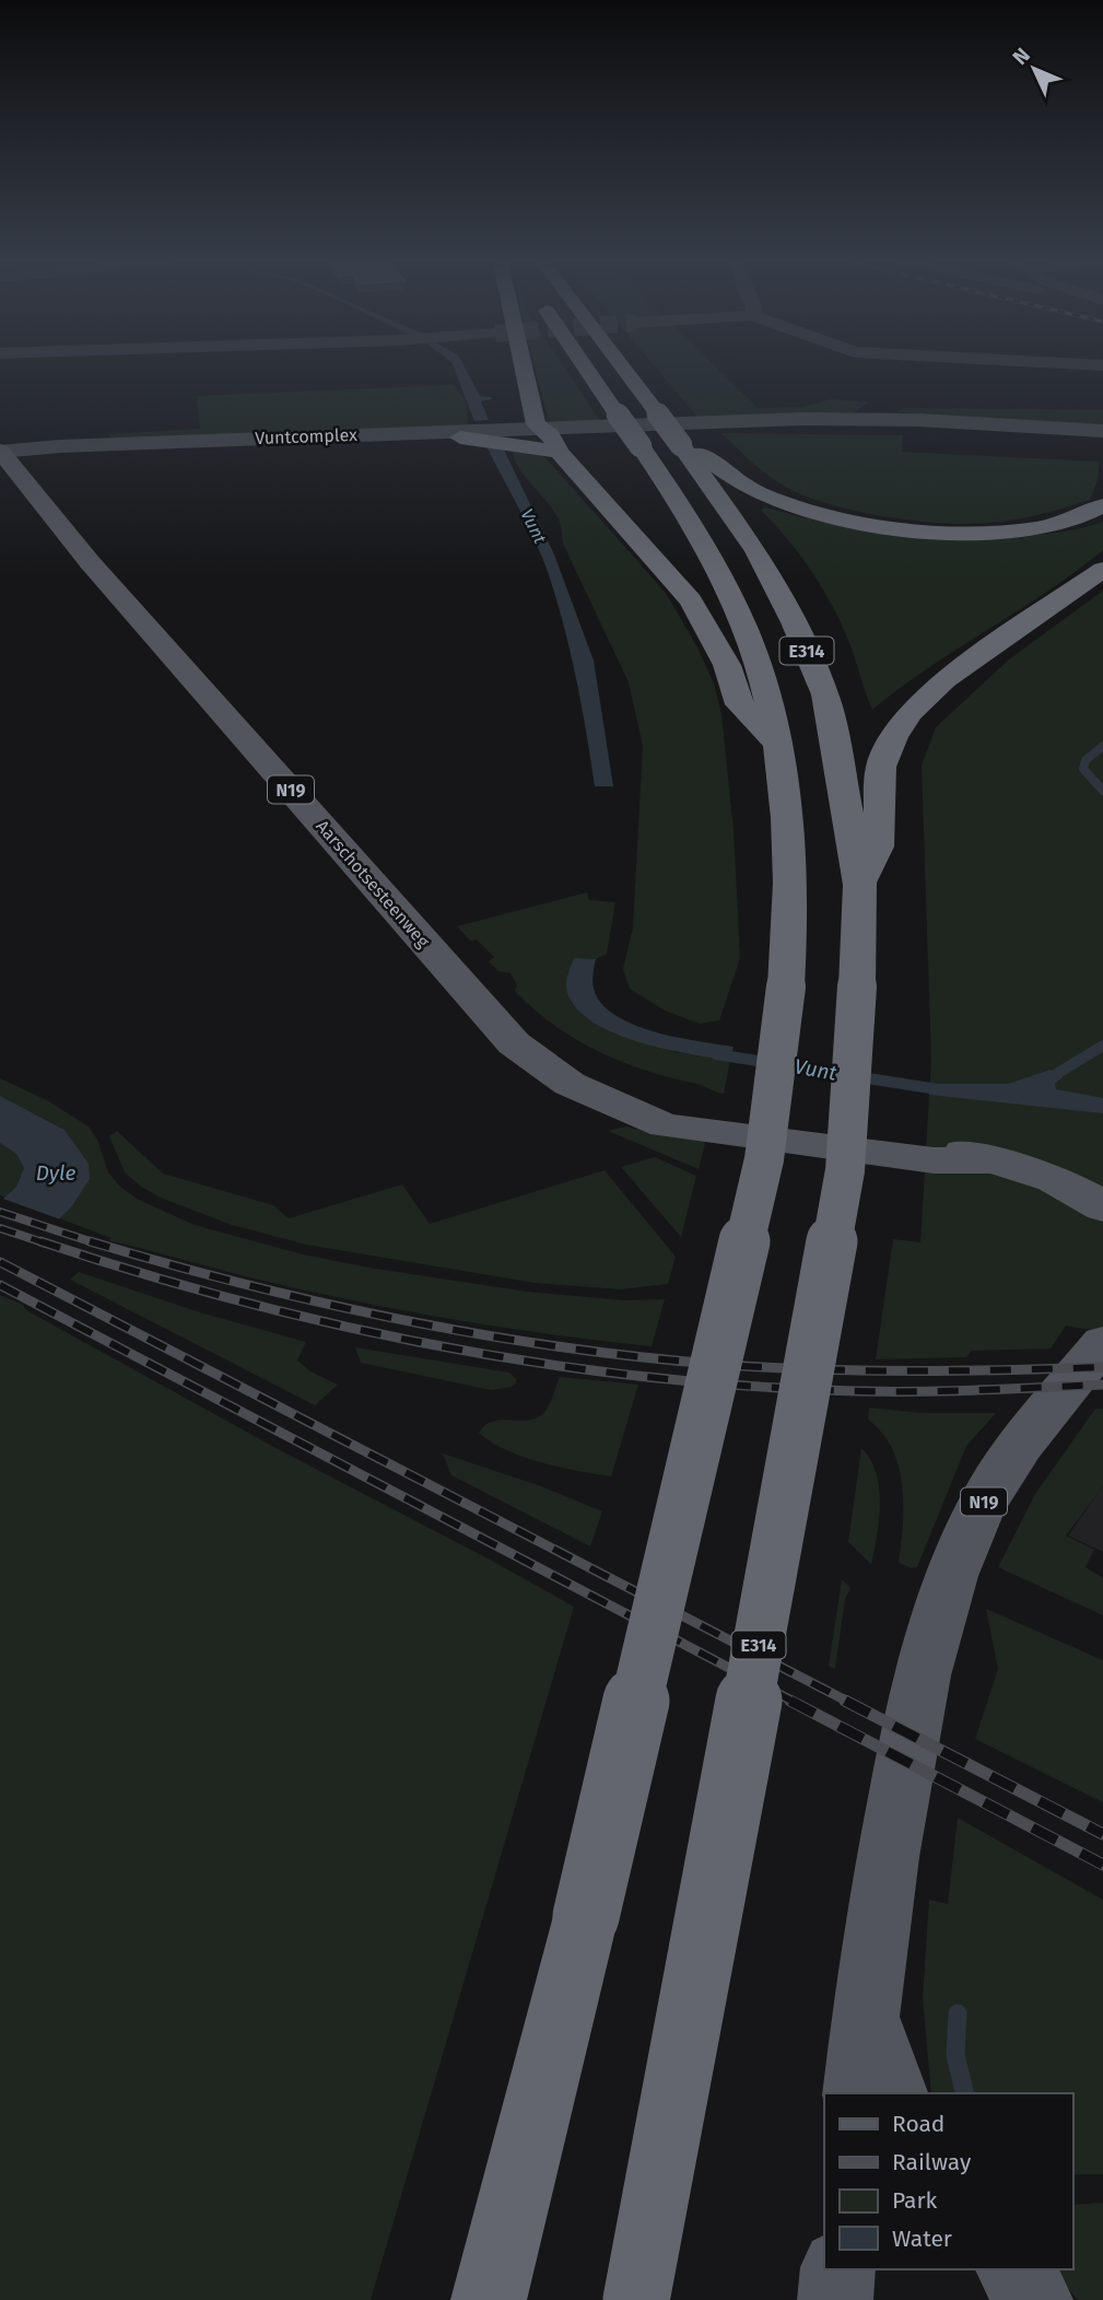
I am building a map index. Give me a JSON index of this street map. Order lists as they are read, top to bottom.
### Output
{
  "streets": {
    "highway": ["E314"],
    "main road": ["Vuntcomplex", "N19", "Aarschotsesteenweg"]
  },
  "crossings": [
    ["Vuntcomplex", "E314"],
    ["Vuntcomplex", "Aarschotsesteenweg"]
  ],
  "water": ["Vunt", "Dyle"],
  "legend": [
    "Road",
    "Railway",
    "Park",
    "Water"
  ],
  "north": "top left"
}
